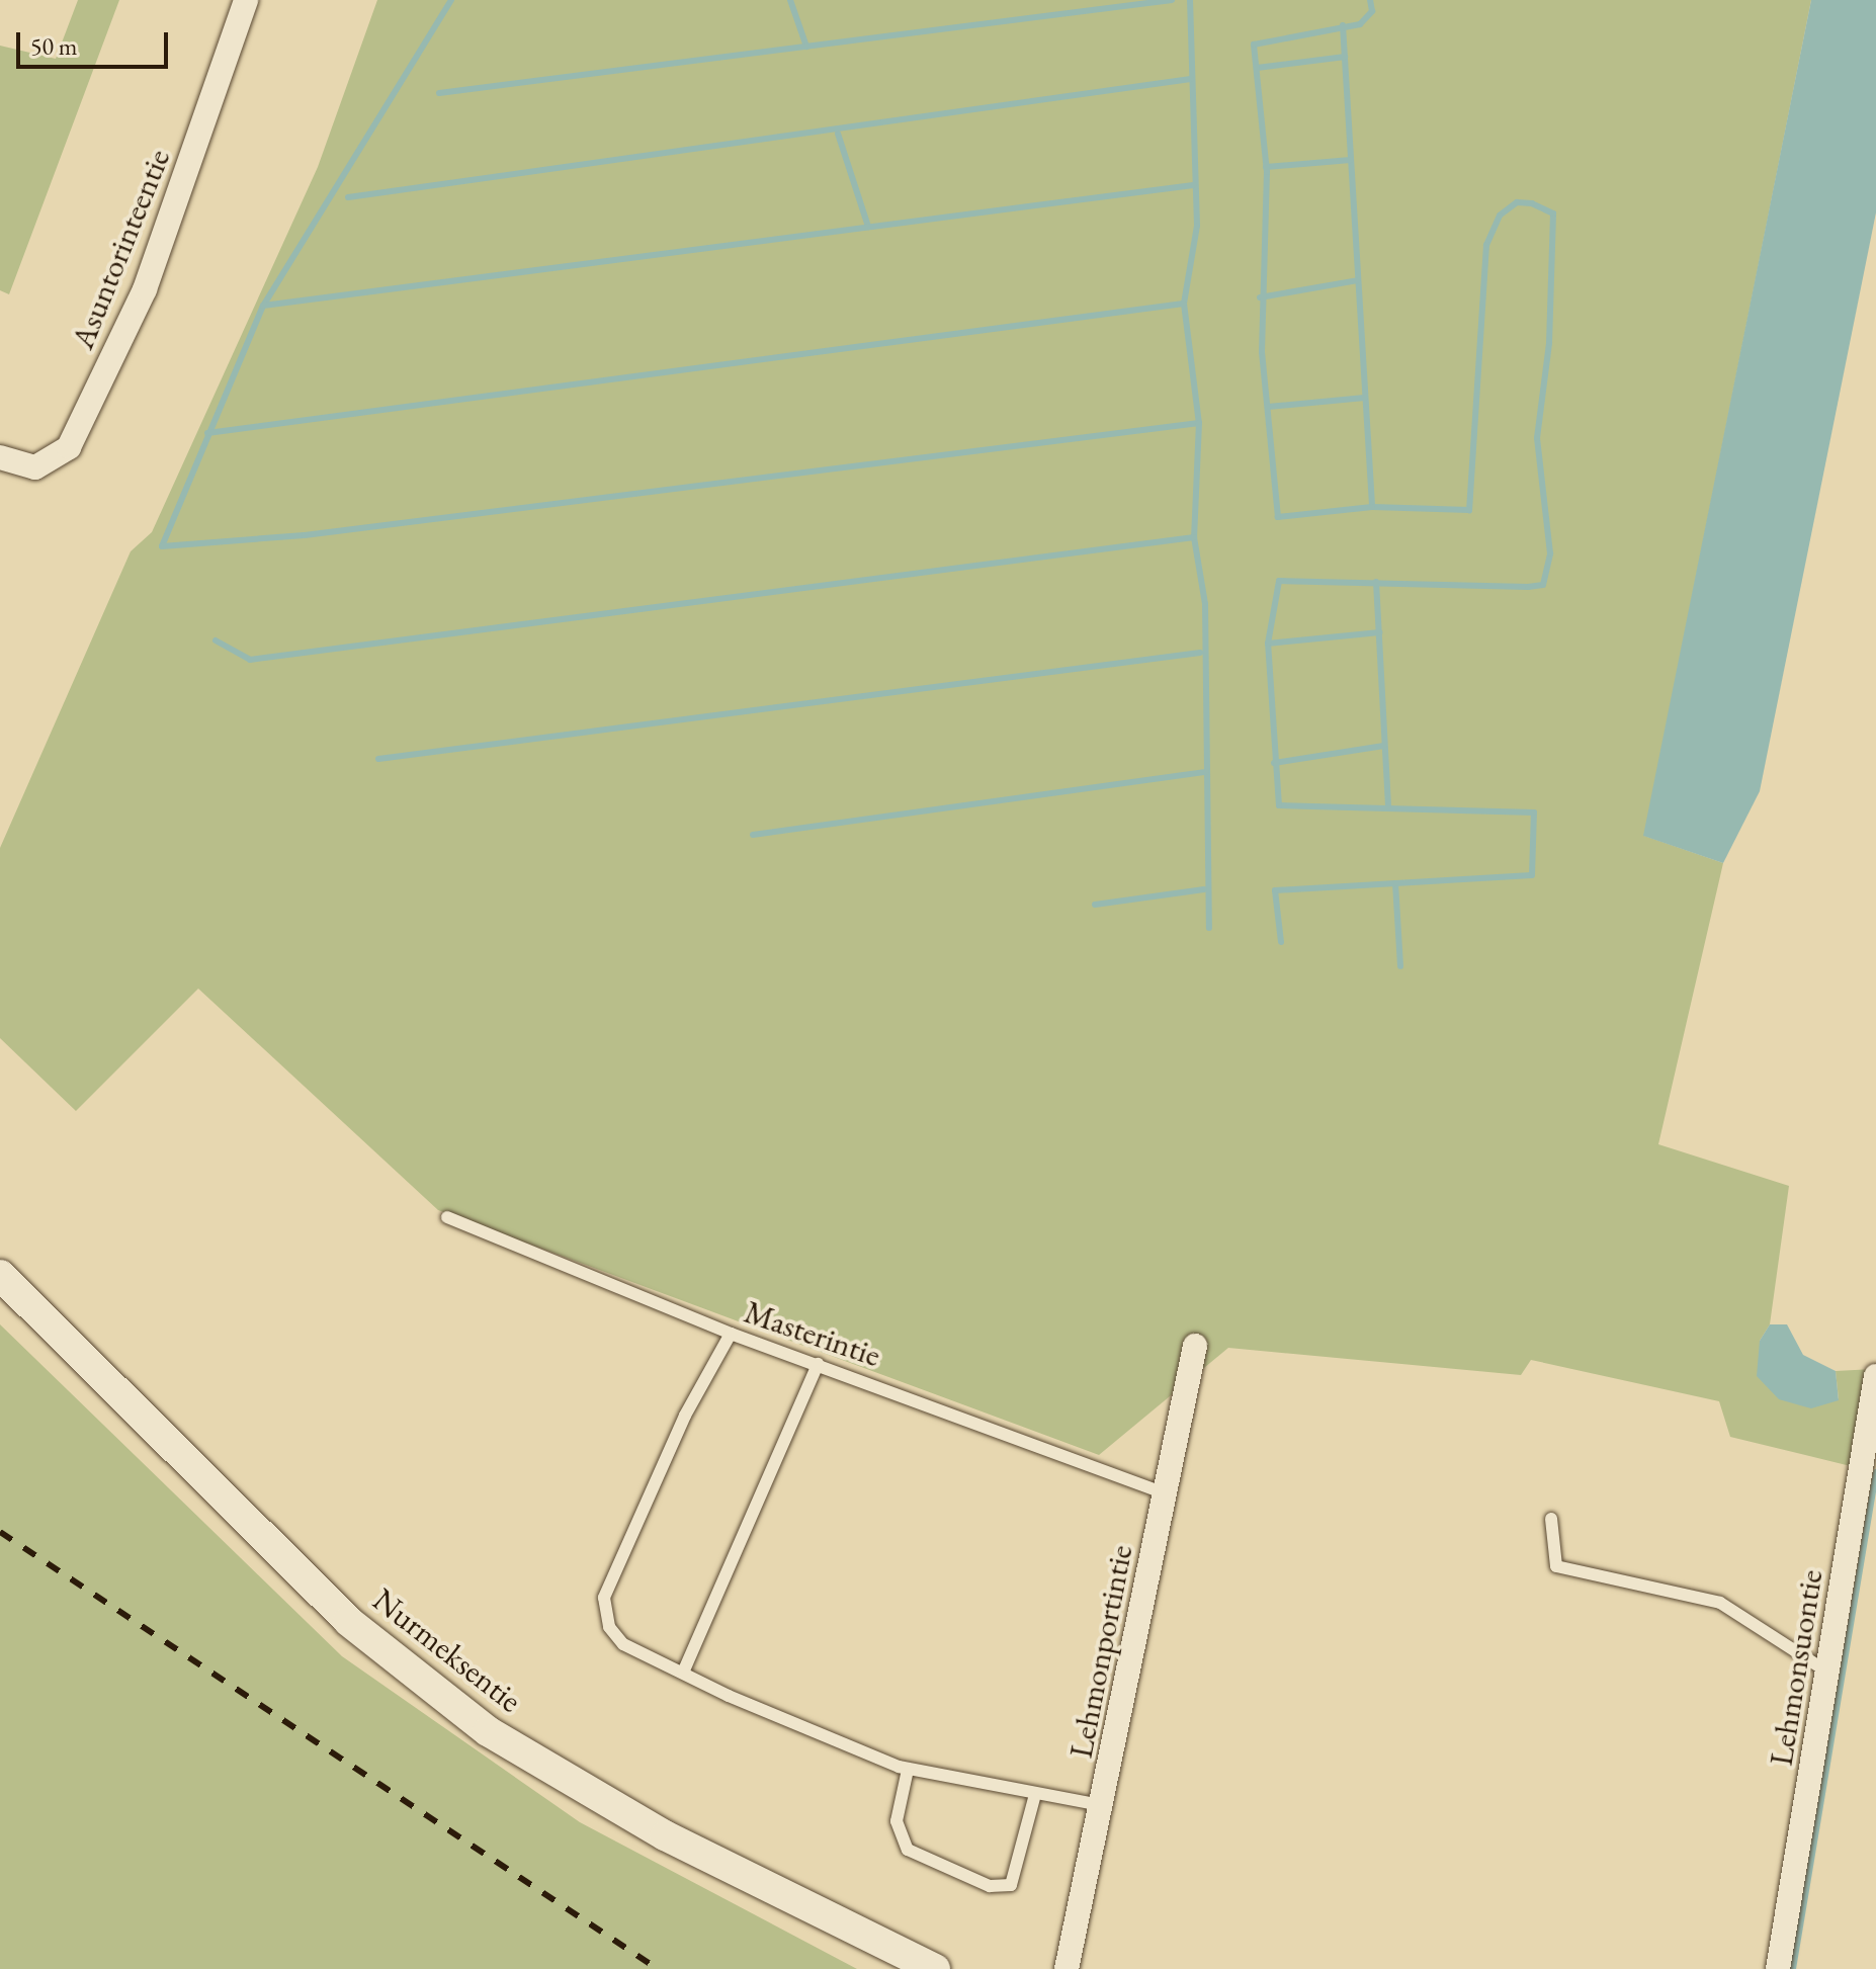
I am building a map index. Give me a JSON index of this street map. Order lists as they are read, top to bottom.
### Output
{
  "streets": {
    "street": [
      "Asuntorinteentie",
      "Nurmeksentie",
      "Lehmonportintie",
      "Lehmonsuontie"
    ],
    "lane": ["Masterintie"]
  },
  "crossings": [
    ["Masterintie", "Lehmonportintie"]
  ],
  "scale_bar": "50 m"
}
